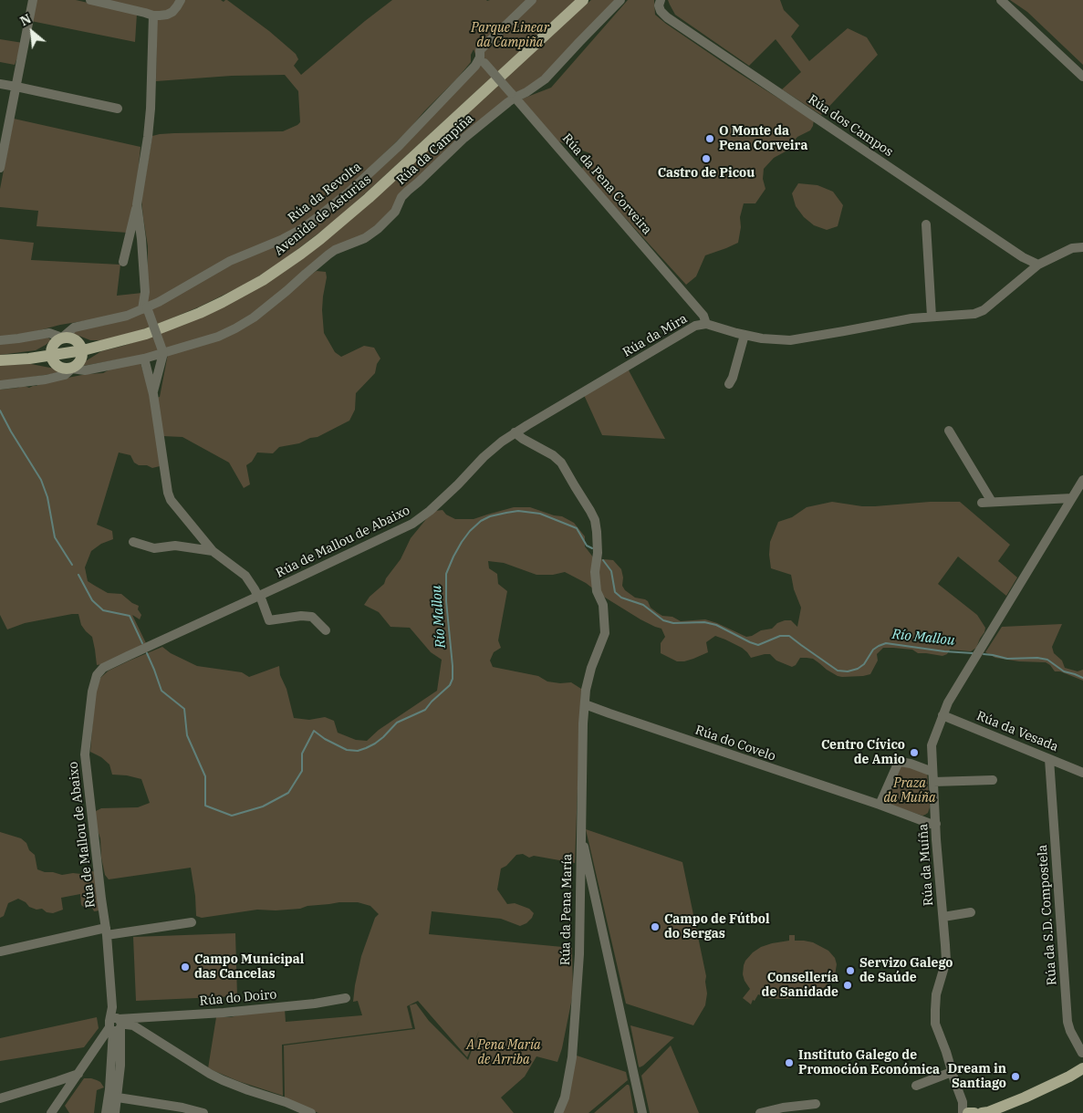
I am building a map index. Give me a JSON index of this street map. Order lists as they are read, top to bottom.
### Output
{
  "streets": {
    "main road": ["Avenida de Asturias"],
    "street": [
      "Rúa dos Campos",
      "Rúa da Campiña",
      "Rúa da Pena Corveira",
      "Rúa da Revolta",
      "Rúa da Mira",
      "Rúa de Mallou de Abaixo",
      "Rúa da Vesada",
      "Rúa do Covelo",
      "Rúa da Muíña",
      "Rúa da Pena María",
      "Rúa da S.D. Compostela",
      "Rúa do Doiro"
    ]
  },
  "crossings": [
    ["Rúa dos Campos", "Rúa da Mira"],
    ["Rúa da Campiña", "Rúa da Pena Corveira"],
    ["Rúa da Pena Corveira", "Rúa da Revolta"],
    ["Rúa da Pena Corveira", "Rúa da Mira"],
    ["Rúa da Mira", "Rúa de Mallou de Abaixo"],
    ["Rúa da Mira", "Rúa da Pena María"],
    ["Rúa de Mallou de Abaixo", "Rúa da Pena María"],
    ["Rúa de Mallou de Abaixo", "Rúa do Doiro"],
    ["Rúa da Vesada", "Rúa da Muíña"],
    ["Rúa da Vesada", "Rúa da S.D. Compostela"],
    ["Rúa do Covelo", "Rúa da Muíña"],
    ["Rúa do Covelo", "Rúa da Pena María"]
  ],
  "water": ["Río Mallou"],
  "parks": ["Parque Linear da Campiña", "Praza da Muíña", "A Pena María de Arriba"],
  "places": [
    "O Monte da Pena Corveira",
    "Castro de Picou",
    "Centro Cívico de Amio",
    "Campo de Fútbol do Sergas",
    "Campo Municipal das Cancelas",
    "Servizo Galego de Saúde",
    "Consellería de Sanidade",
    "Instituto Galego de Promoción Económica",
    "Dream in Santiago"
  ],
  "north": "top left"
}
